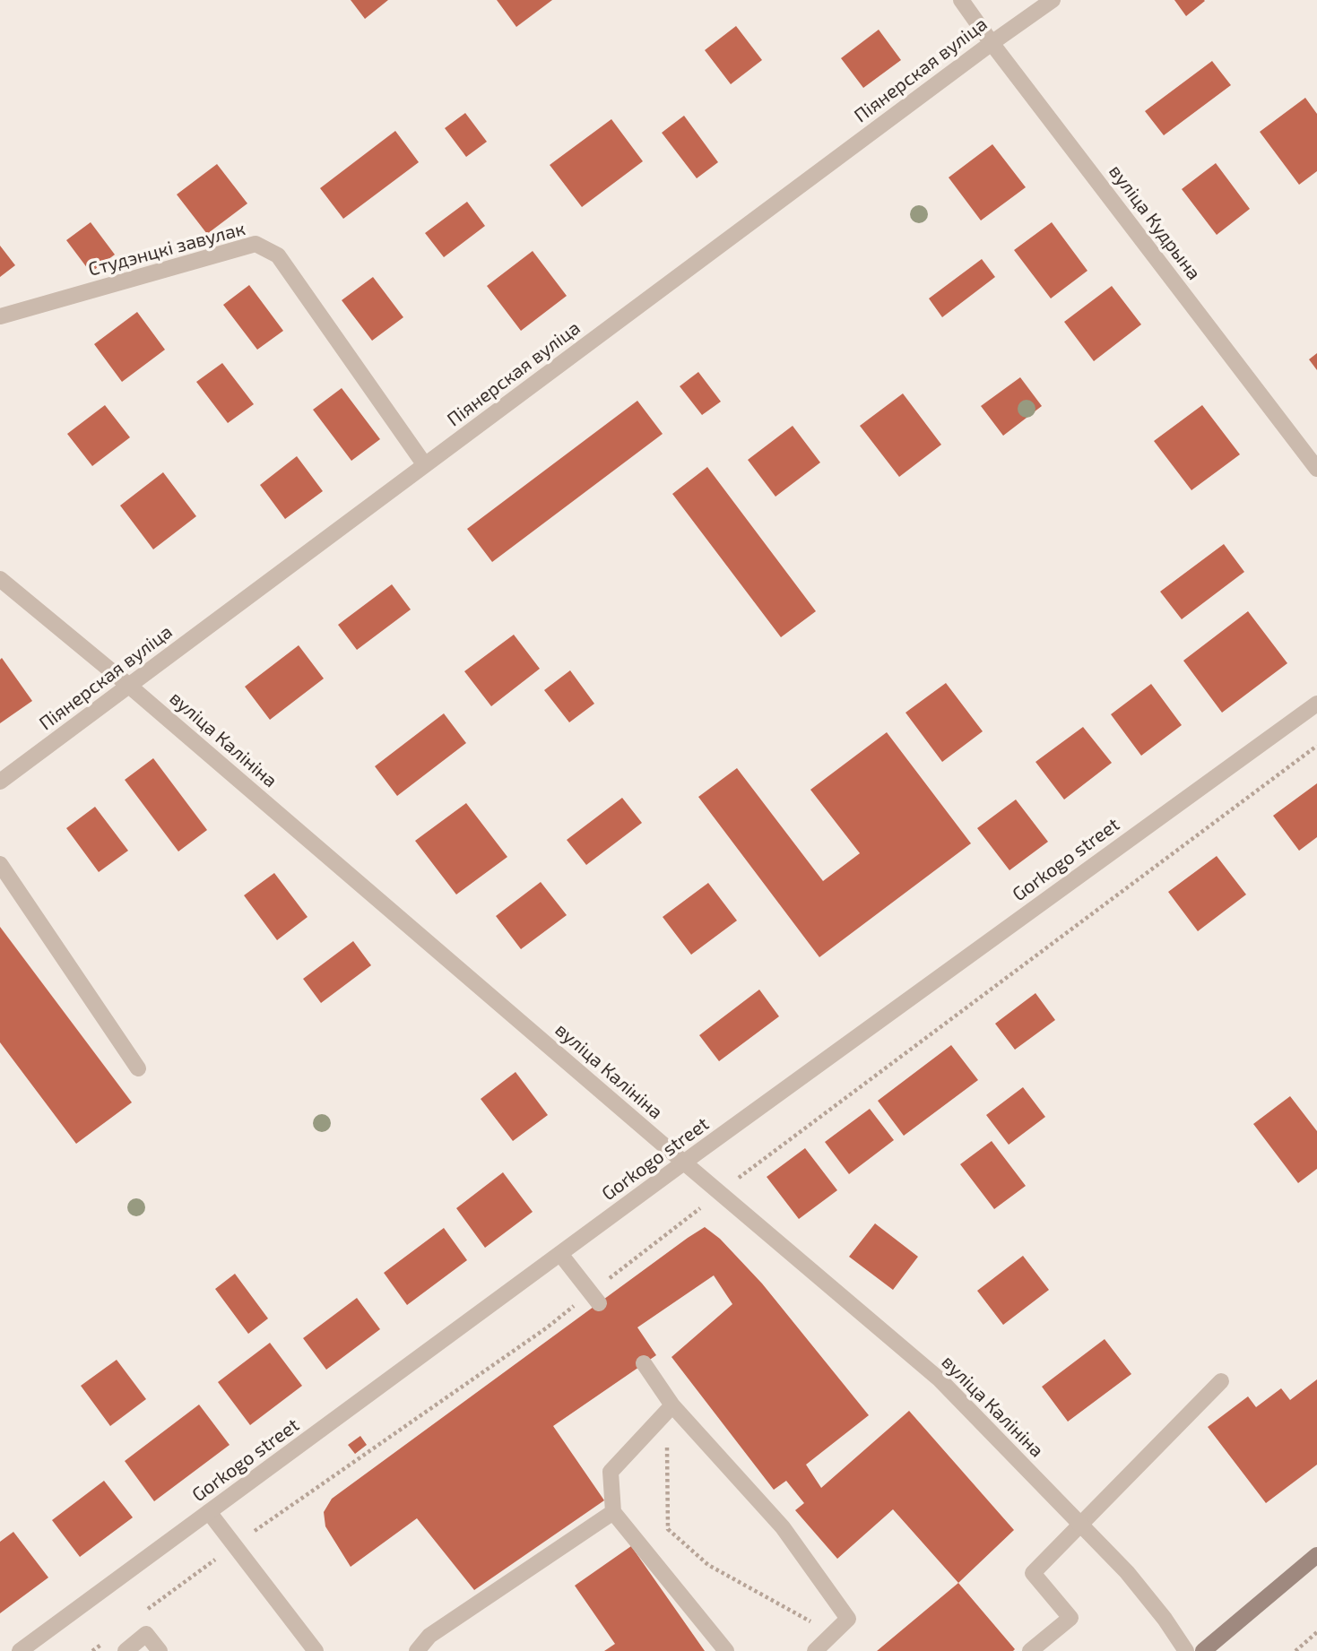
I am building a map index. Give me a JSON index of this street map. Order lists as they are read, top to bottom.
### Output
{
  "streets": {
    "street": [
      "Піянерская вуліца",
      "вуліца Кудрына",
      "Студэнцкі завулак",
      "вуліца Калініна",
      "Gorkogo street"
    ]
  },
  "crossings": [
    ["Піянерская вуліца", "вуліца Кудрына"],
    ["Піянерская вуліца", "Студэнцкі завулак"],
    ["Піянерская вуліца", "вуліца Калініна"],
    ["вуліца Калініна", "Gorkogo street"]
  ]
}
